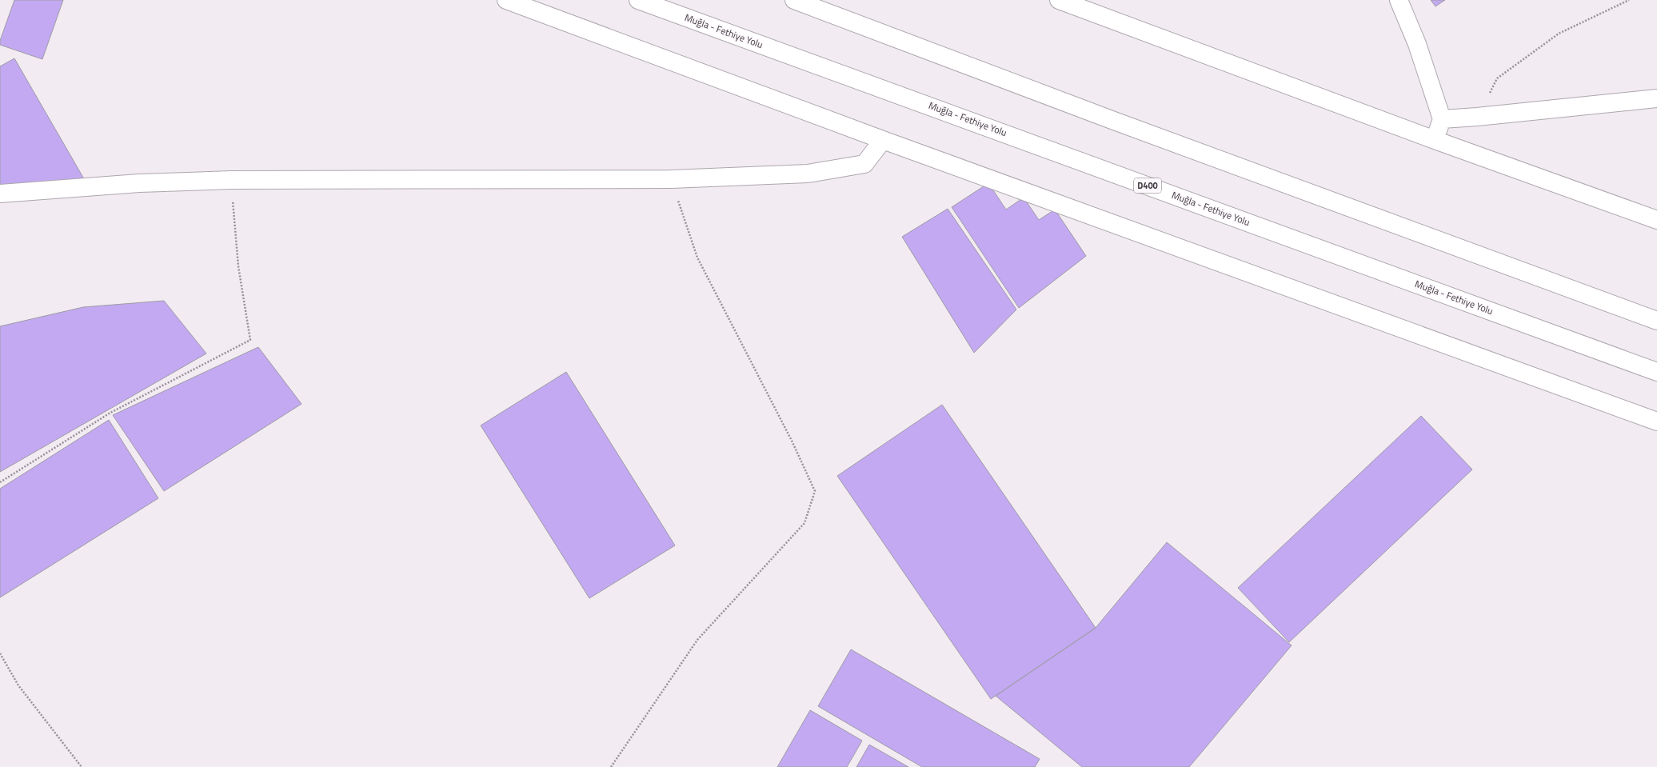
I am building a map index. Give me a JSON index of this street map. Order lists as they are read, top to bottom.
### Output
{
  "streets": {
    "main road": ["Muğla - Fethiye Yolu", "D400"]
  }
}
